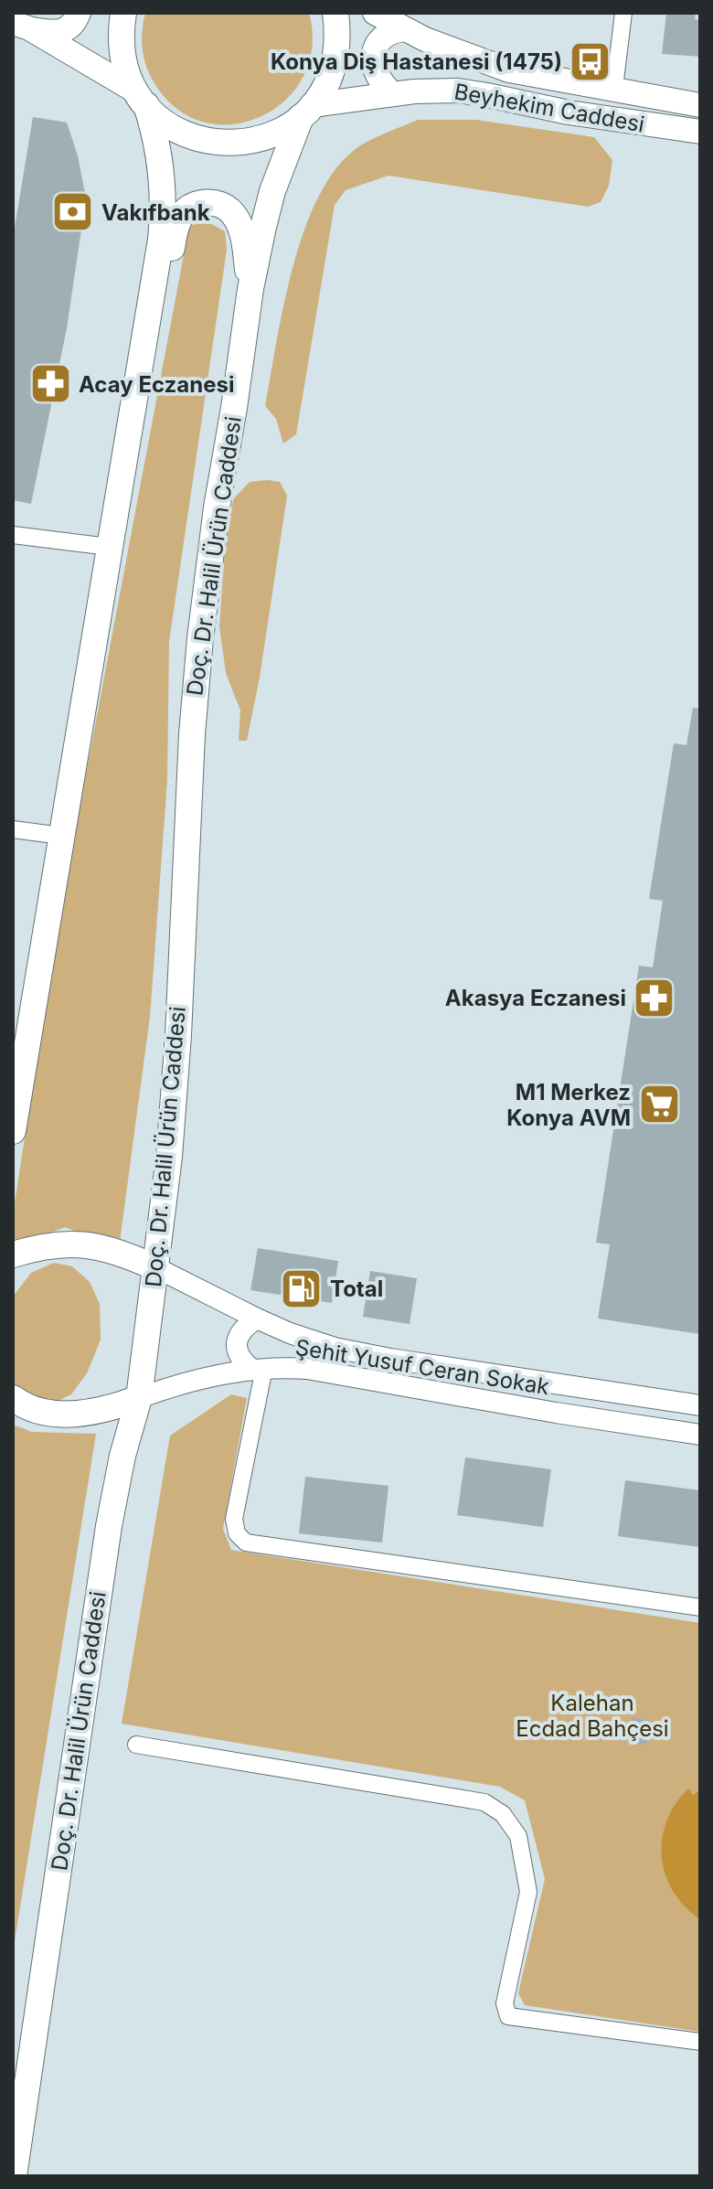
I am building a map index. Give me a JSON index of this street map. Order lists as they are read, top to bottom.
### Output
{
  "streets": {
    "main road": ["Beyhekim Caddesi", "Doç. Dr. Halil Ürün Caddesi"],
    "street": ["Şehit Yusuf Ceran Sokak"]
  },
  "crossings": [
    ["Beyhekim Caddesi", "Doç. Dr. Halil Ürün Caddesi"],
    ["Doç. Dr. Halil Ürün Caddesi", "Şehit Yusuf Ceran Sokak"]
  ],
  "parks": ["Kalehan Ecdad Bahçesi"],
  "places": {
    "bus stop": ["Konya Diş Hastanesi (1475)"],
    "bank": ["Vakıfbank"],
    "pharmacy": ["Acay Eczanesi", "Akasya Eczanesi"],
    "supermarket": ["M1 Merkez Konya AVM"],
    "fuel station": ["Total"]
  }
}
